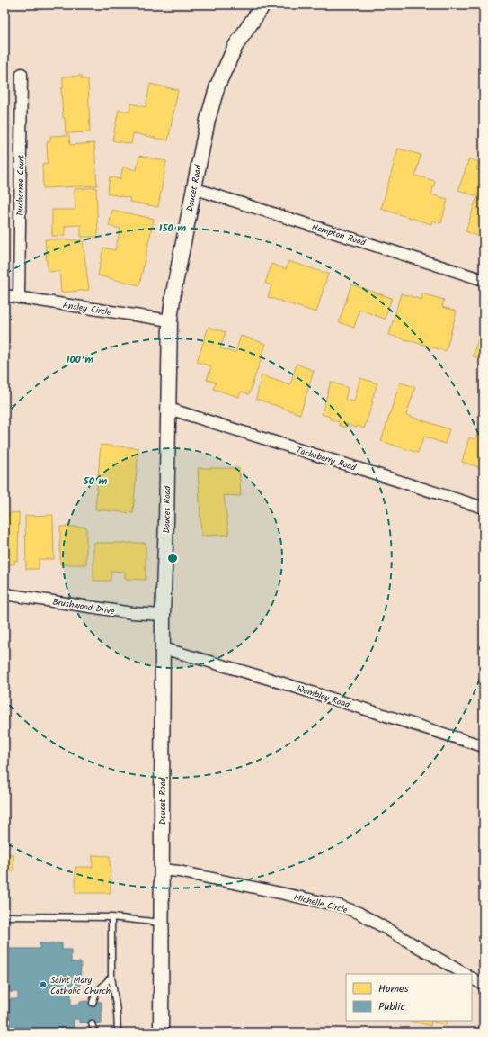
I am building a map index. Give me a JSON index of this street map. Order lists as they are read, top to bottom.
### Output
{
  "streets": {
    "street": [
      "Ducharme Court",
      "Doucet Road",
      "Hampton Road",
      "Ansley Circle",
      "Tackaberry Road",
      "Brushwood Drive",
      "Wembley Road",
      "Michelle Circle"
    ]
  },
  "crossings": [
    ["Ducharme Court", "Ansley Circle"],
    ["Doucet Road", "Hampton Road"],
    ["Doucet Road", "Ansley Circle"],
    ["Doucet Road", "Tackaberry Road"],
    ["Doucet Road", "Brushwood Drive"],
    ["Doucet Road", "Wembley Road"],
    ["Doucet Road", "Michelle Circle"]
  ],
  "places": ["Saint Mary Catholic Church"],
  "legend": ["Homes", "Public"],
  "rings": ["150 m", "100 m", "50 m"]
}
